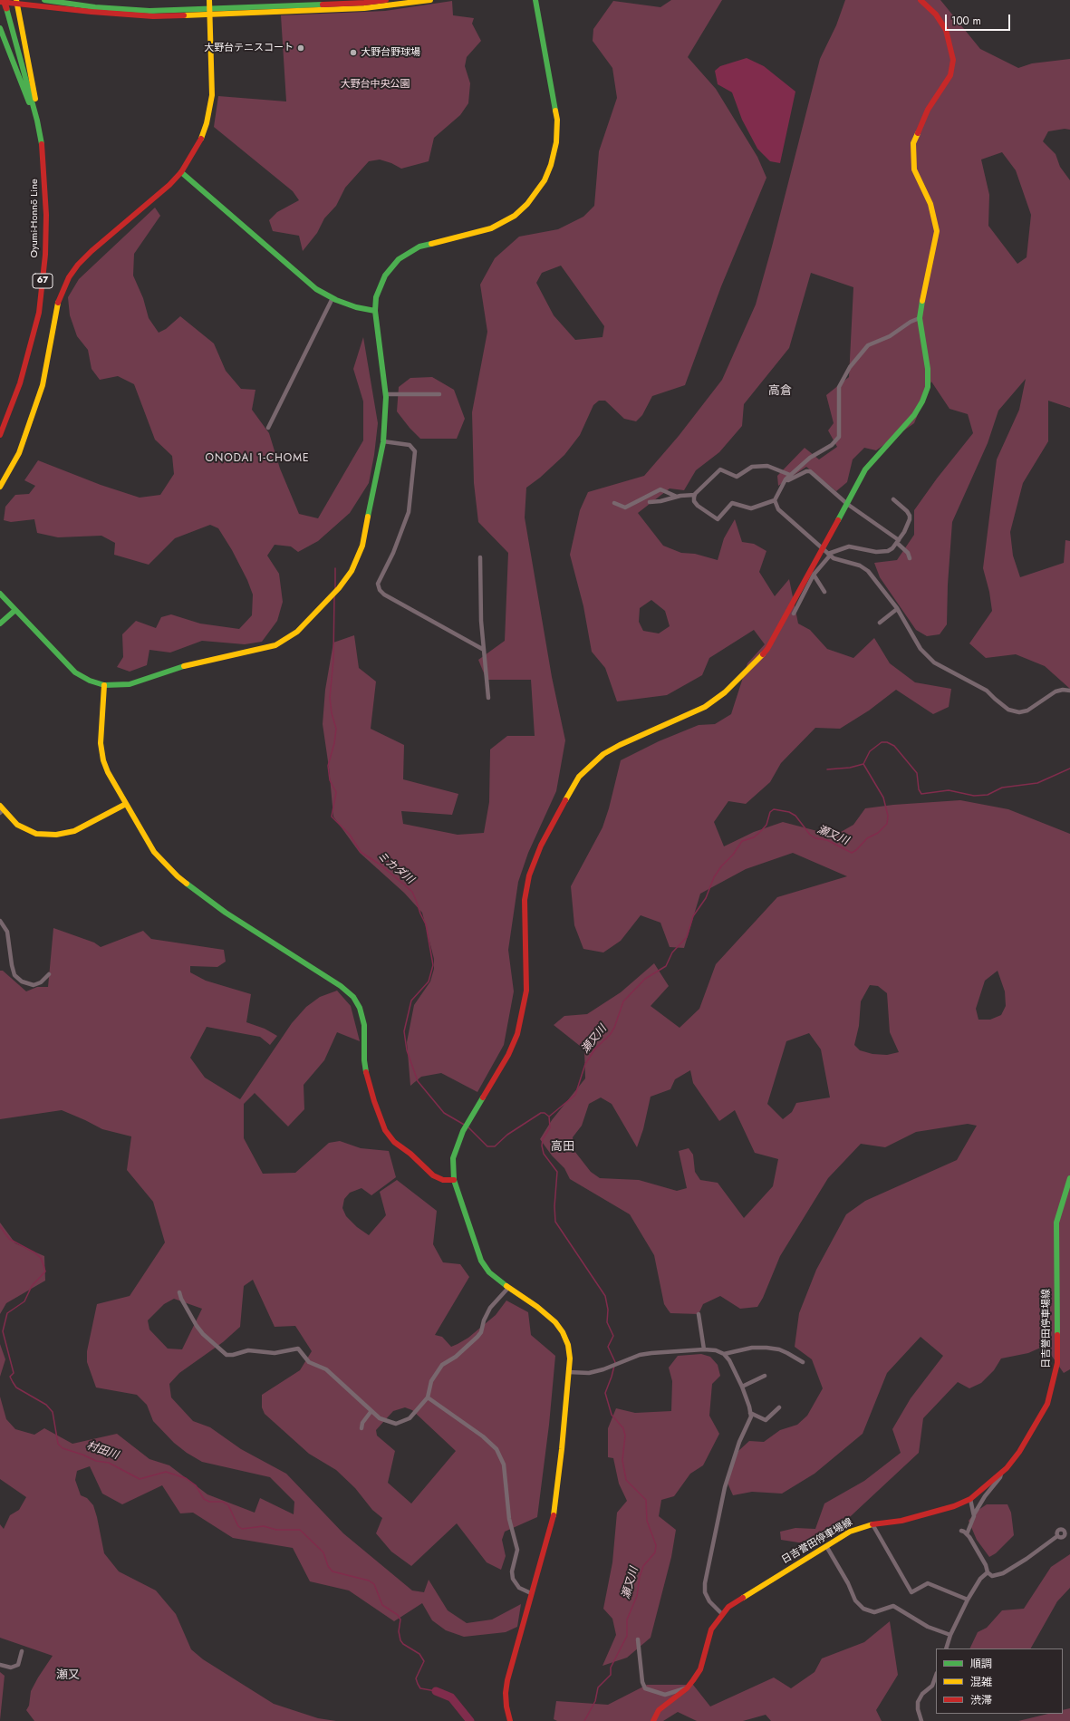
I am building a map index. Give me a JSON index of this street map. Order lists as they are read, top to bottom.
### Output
{
  "streets": {
    "street": ["Oyumi-Honnō Line", "67", "日吉誉田停車場線"]
  },
  "districts": [
    "高倉",
    "ONODAI 1-CHOME",
    "高田",
    "瀬又"
  ],
  "water": ["瀬又川", "ミカダ川", "村田川"],
  "parks": ["大野台中央公園"],
  "places": ["大野台テニスコート", "大野台野球場"],
  "legend": ["順調", "混雑", "渋滞"],
  "scale_bar": "100 m"
}
